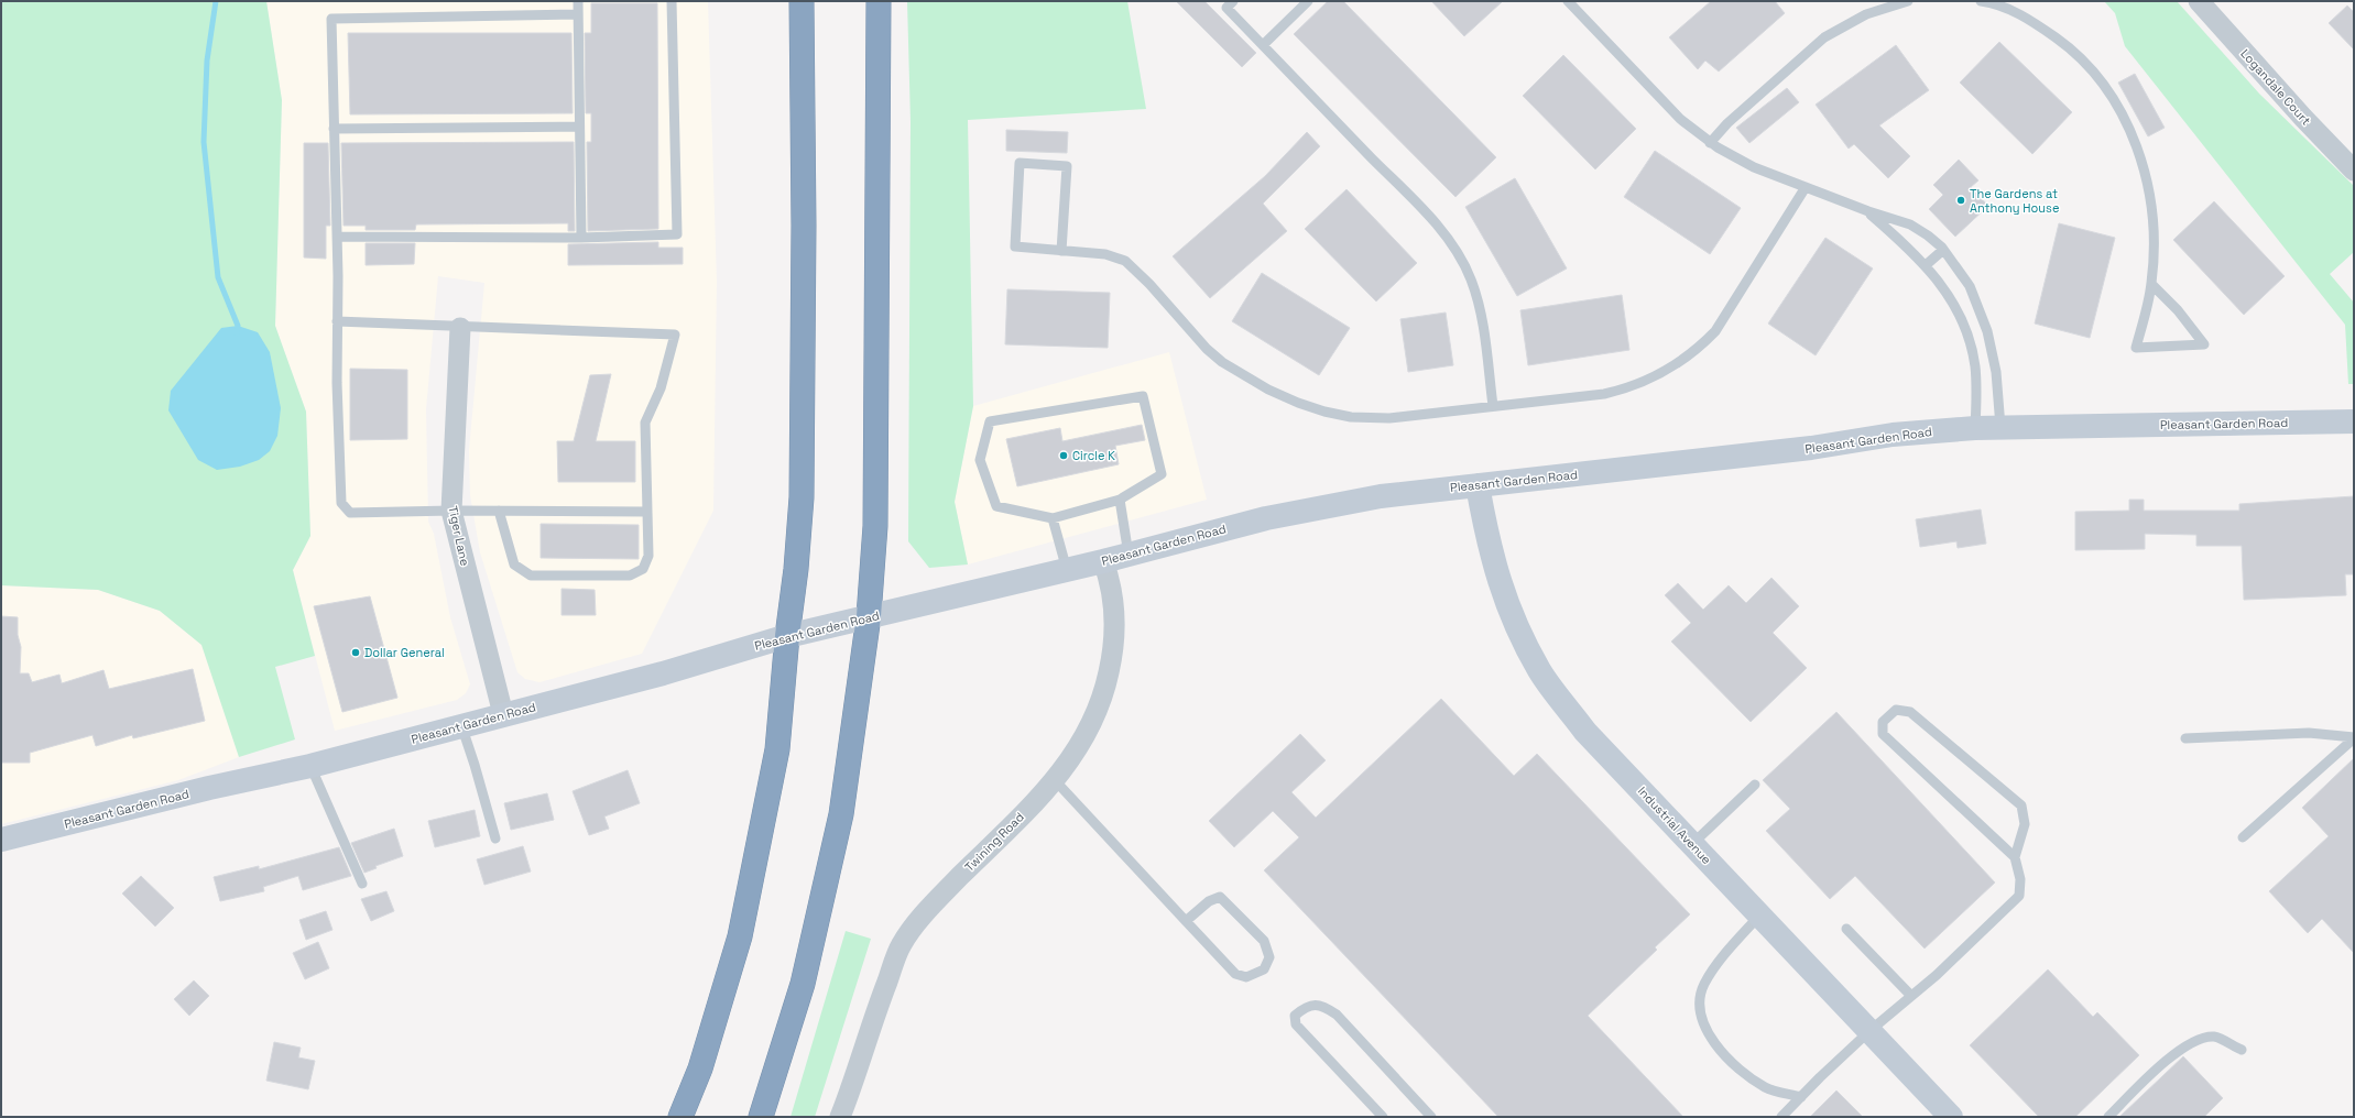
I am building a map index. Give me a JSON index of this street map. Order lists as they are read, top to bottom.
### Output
{
  "streets": {
    "main road": ["Pleasant Garden Road", "Industrial Avenue"],
    "street": ["Logandale Court", "Tiger Lane", "Twining Road"]
  },
  "crossings": [
    ["Pleasant Garden Road", "Tiger Lane"],
    ["Pleasant Garden Road", "Industrial Avenue"],
    ["Pleasant Garden Road", "Twining Road"]
  ],
  "places": ["The Gardens at Anthony House", "Circle K", "Dollar General"]
}
